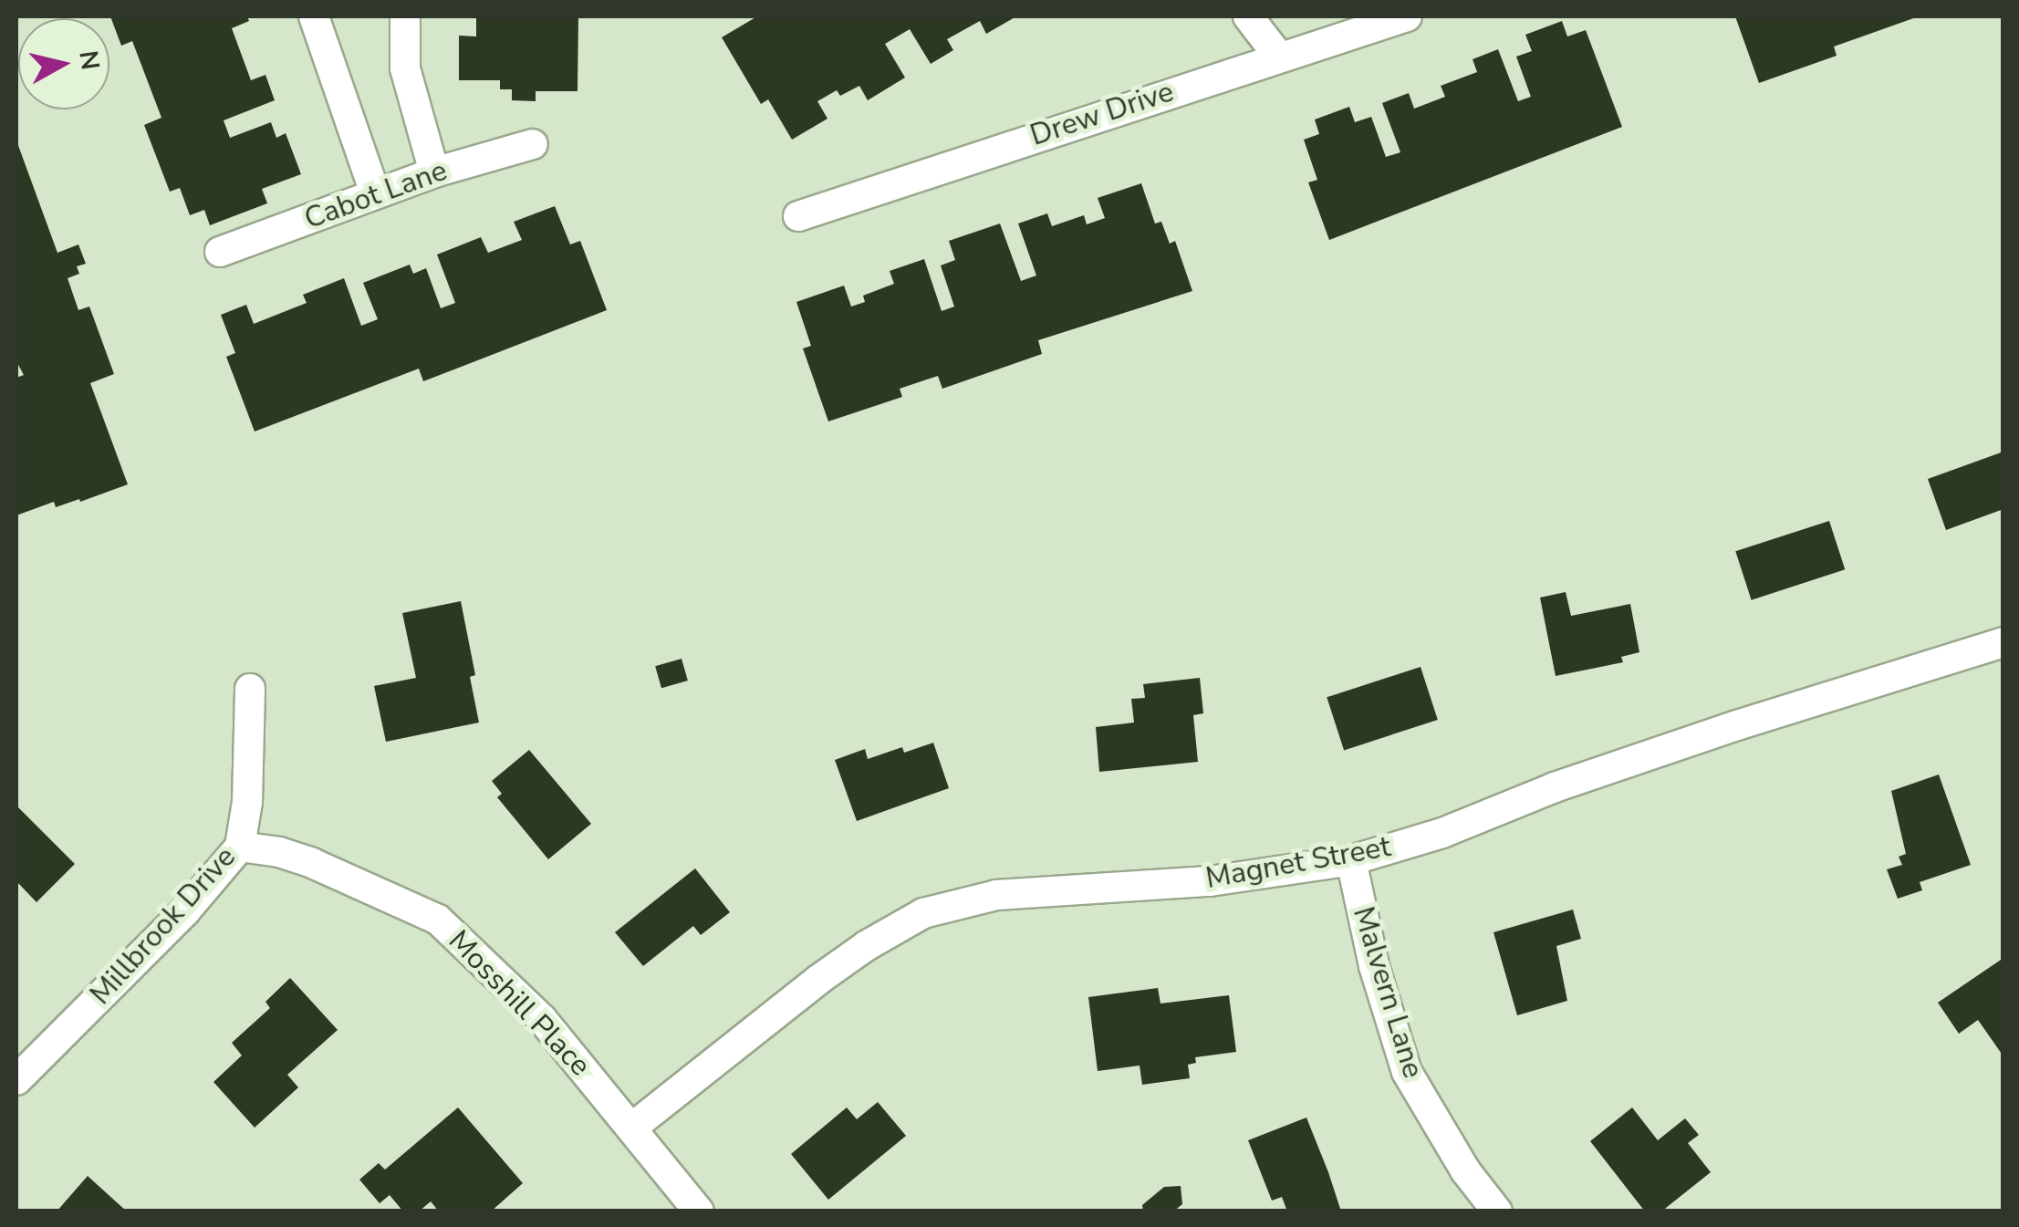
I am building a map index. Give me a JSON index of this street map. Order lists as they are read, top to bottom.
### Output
{
  "streets": {
    "street": [
      "Drew Drive",
      "Cabot Lane",
      "Magnet Street",
      "Millbrook Drive",
      "Malvern Lane",
      "Mosshill Place"
    ]
  },
  "crossings": [
    ["Magnet Street", "Malvern Lane"],
    ["Magnet Street", "Mosshill Place"],
    ["Millbrook Drive", "Mosshill Place"]
  ],
  "north": "right"
}
